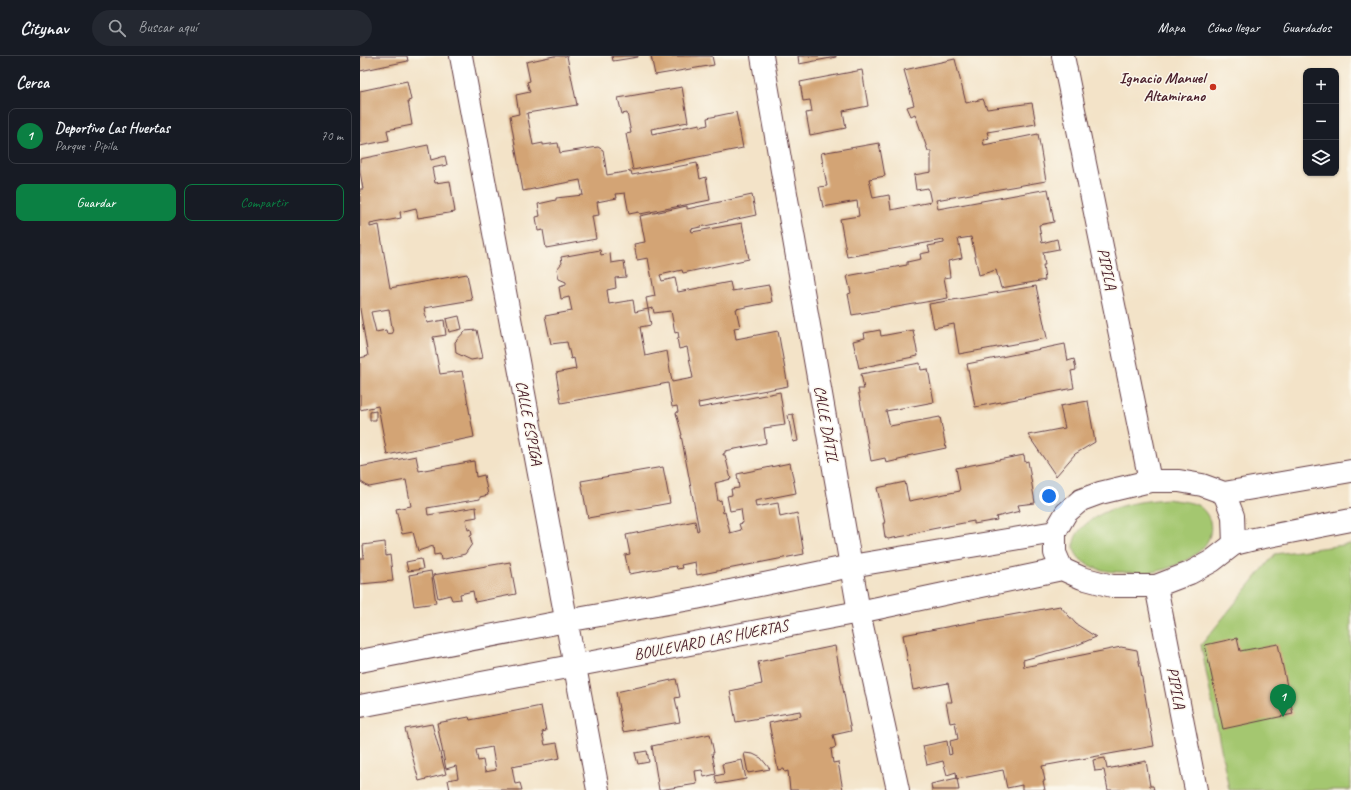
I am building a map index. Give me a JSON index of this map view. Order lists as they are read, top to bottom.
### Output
{
  "streets": {
    "main road": [
      "PIPILA",
      "CALLE ESPIGA",
      "CALLE DÁTIL",
      "BOULEVARD LAS HUERTAS"
    ]
  },
  "crossings": [
    ["CALLE ESPIGA", "BOULEVARD LAS HUERTAS"],
    ["CALLE DÁTIL", "BOULEVARD LAS HUERTAS"]
  ],
  "places": ["Ignacio Manuel Altamirano"],
  "page": {
    "header": "Citynav",
    "search": "Buscar aquí",
    "nav": ["Mapa", "Cómo llegar", "Guardados"],
    "heading": "Cerca",
    "map_buttons": ["+", "−"],
    "list": [
      {
        "mark": "1",
        "name": "Deportivo Las Huertas",
        "note": "Parque · Pipila",
        "value": "70 m"
      }
    ],
    "buttons": ["Guardar", "Compartir"],
    "pins": "1"
  }
}
